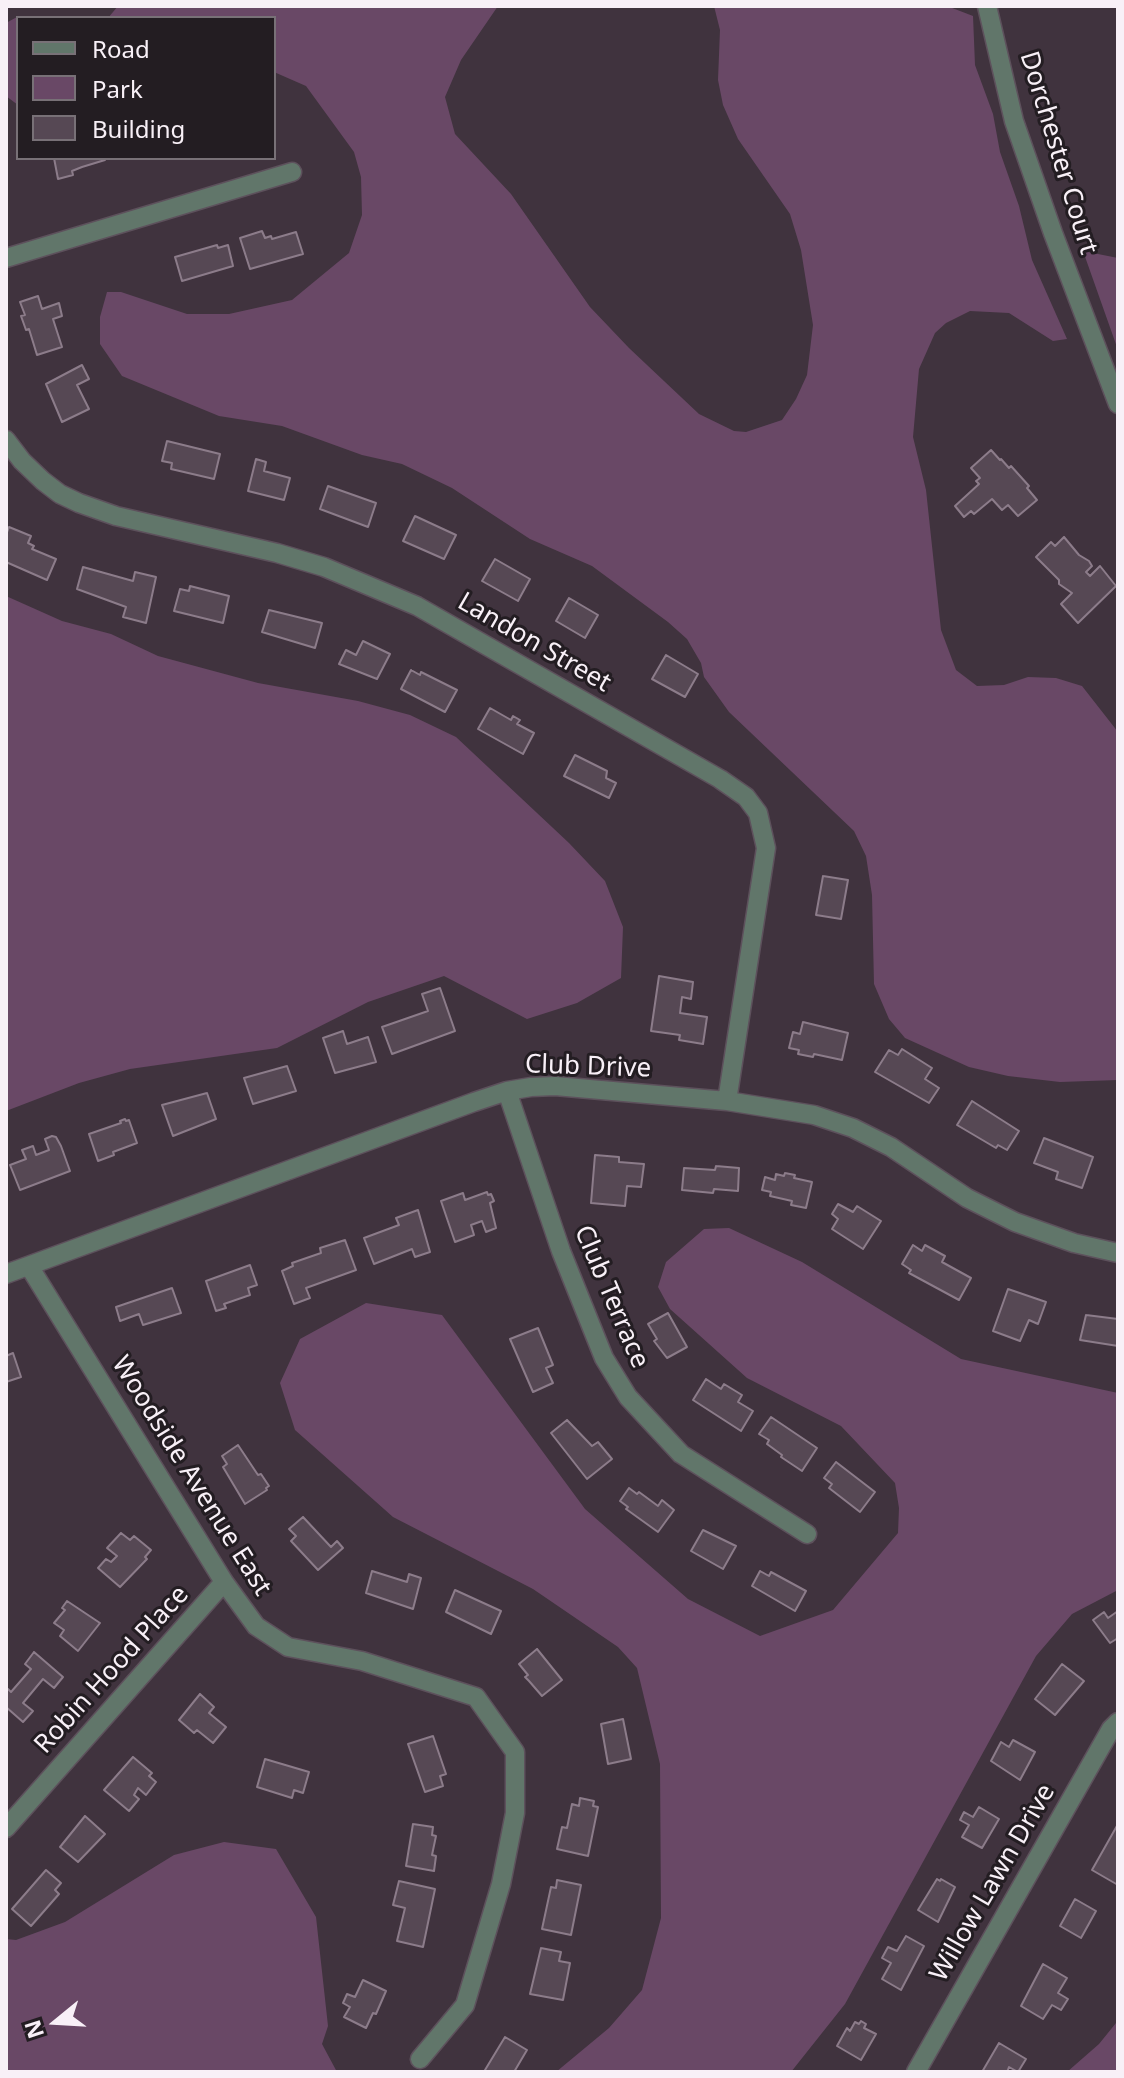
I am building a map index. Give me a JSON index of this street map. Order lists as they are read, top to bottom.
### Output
{
  "streets": {
    "street": [
      "Dorchester Court",
      "Landon Street",
      "Club Drive",
      "Club Terrace",
      "Woodside Avenue East",
      "Robin Hood Place",
      "Willow Lawn Drive"
    ]
  },
  "crossings": [
    ["Landon Street", "Club Drive"],
    ["Club Drive", "Club Terrace"],
    ["Club Drive", "Woodside Avenue East"],
    ["Woodside Avenue East", "Robin Hood Place"]
  ],
  "legend": ["Road", "Park", "Building"],
  "north": "left"
}
